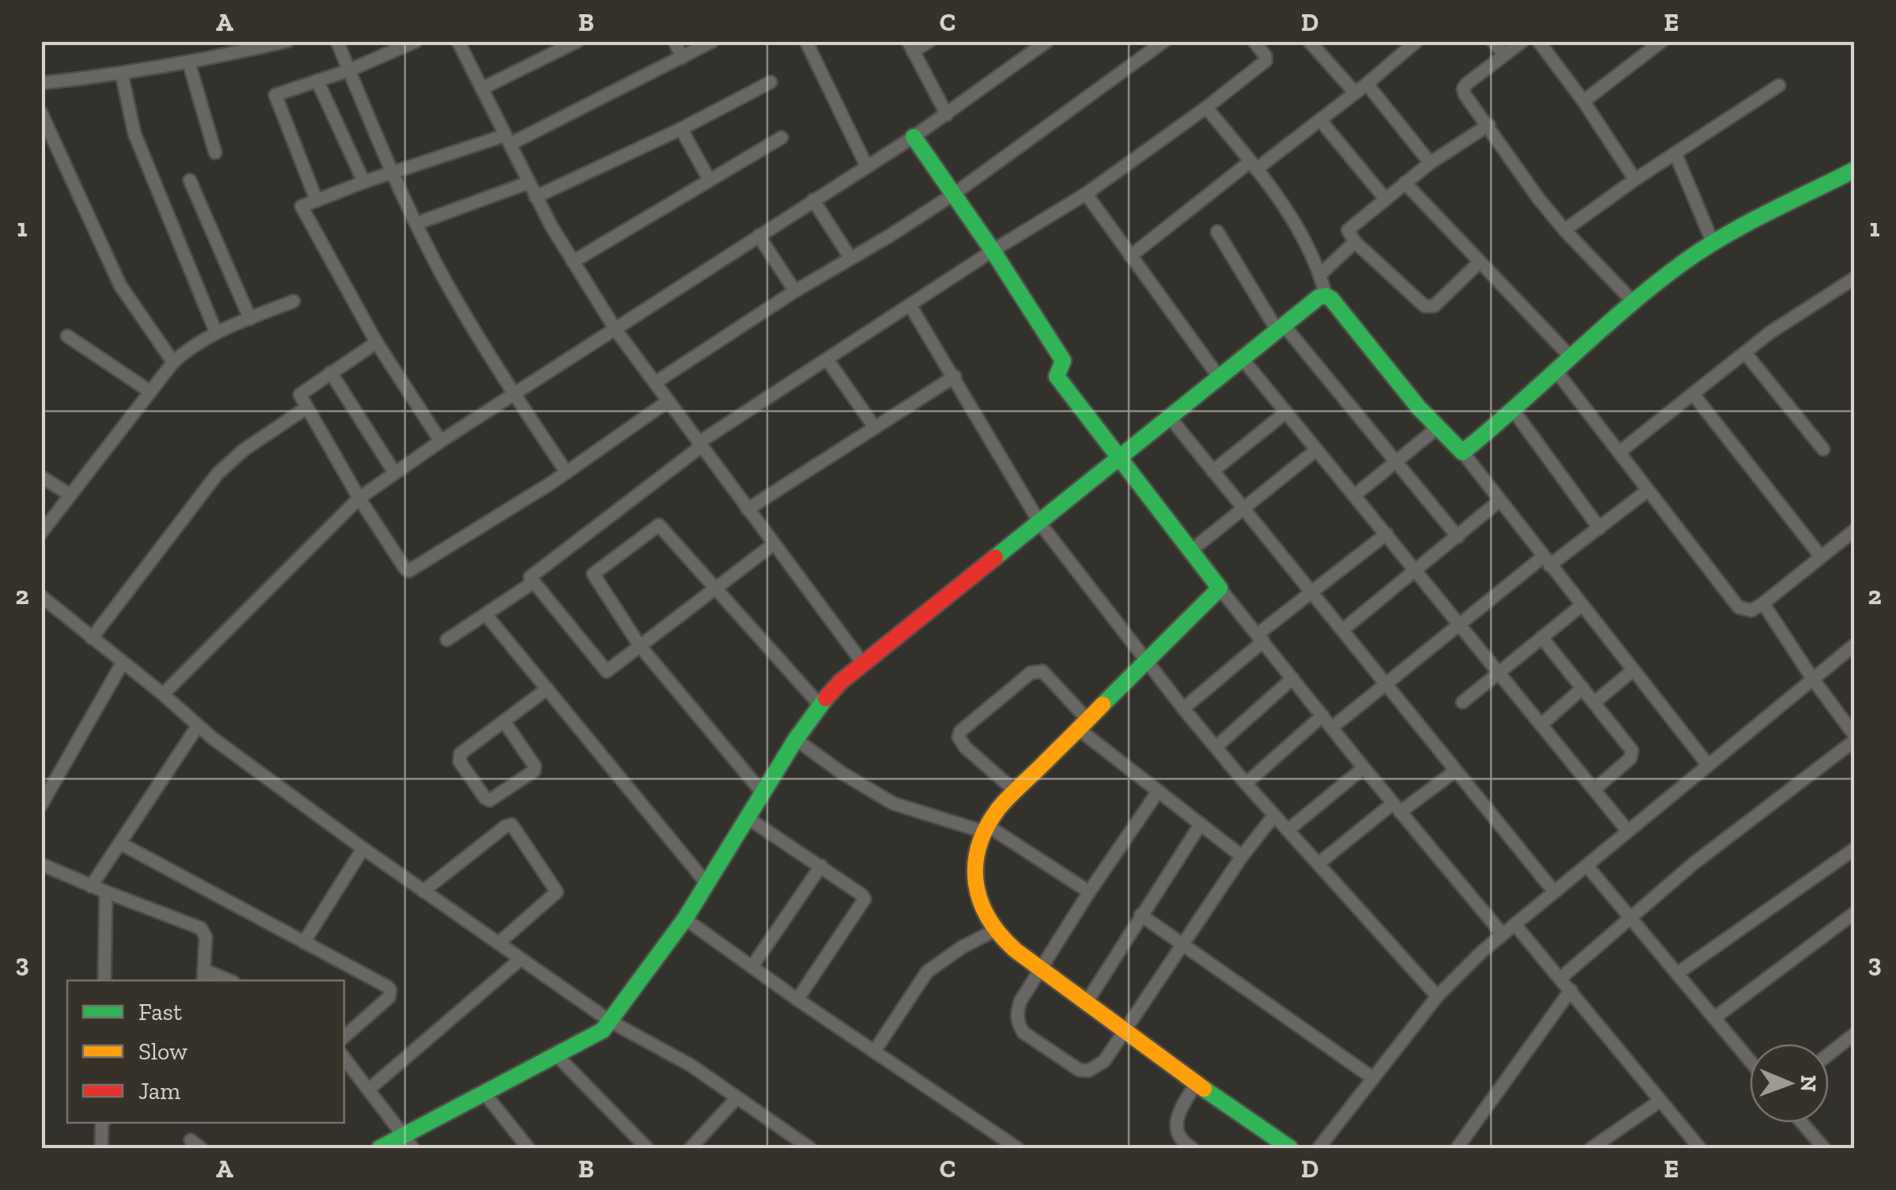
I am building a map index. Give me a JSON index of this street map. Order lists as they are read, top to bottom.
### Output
{
  "legend": ["Fast", "Slow", "Jam"],
  "north": "right",
  "grid": {
    "columns": [
      "A",
      "B",
      "C",
      "D",
      "E"
    ],
    "rows": ["1", "2", "3"]
  }
}
